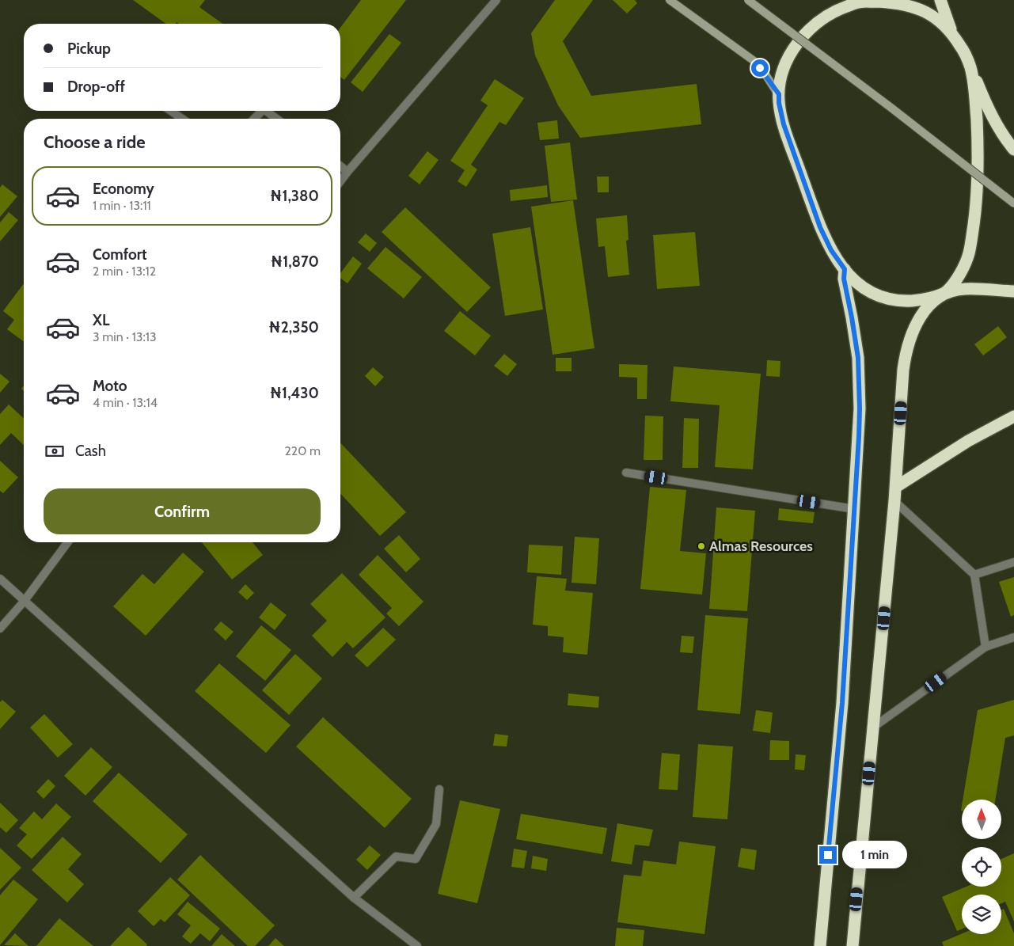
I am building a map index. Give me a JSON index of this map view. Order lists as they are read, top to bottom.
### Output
{
  "places": ["Almas Resources"],
  "north": "top",
  "page": {
    "banner": ["Pickup", "Drop-off"],
    "heading": "Choose a ride",
    "list": [
      {
        "name": "Economy",
        "note": "1 min · 13:11",
        "value": "₦1,380"
      },
      {
        "name": "Comfort",
        "note": "2 min · 13:12",
        "value": "₦1,870"
      },
      {
        "name": "XL",
        "note": "3 min · 13:13",
        "value": "₦2,350"
      },
      {
        "name": "Moto",
        "note": "4 min · 13:14",
        "value": "₦1,430"
      }
    ],
    "pay": ["Cash", "220 m"],
    "buttons": "Confirm",
    "bubble": "1 min"
  }
}
